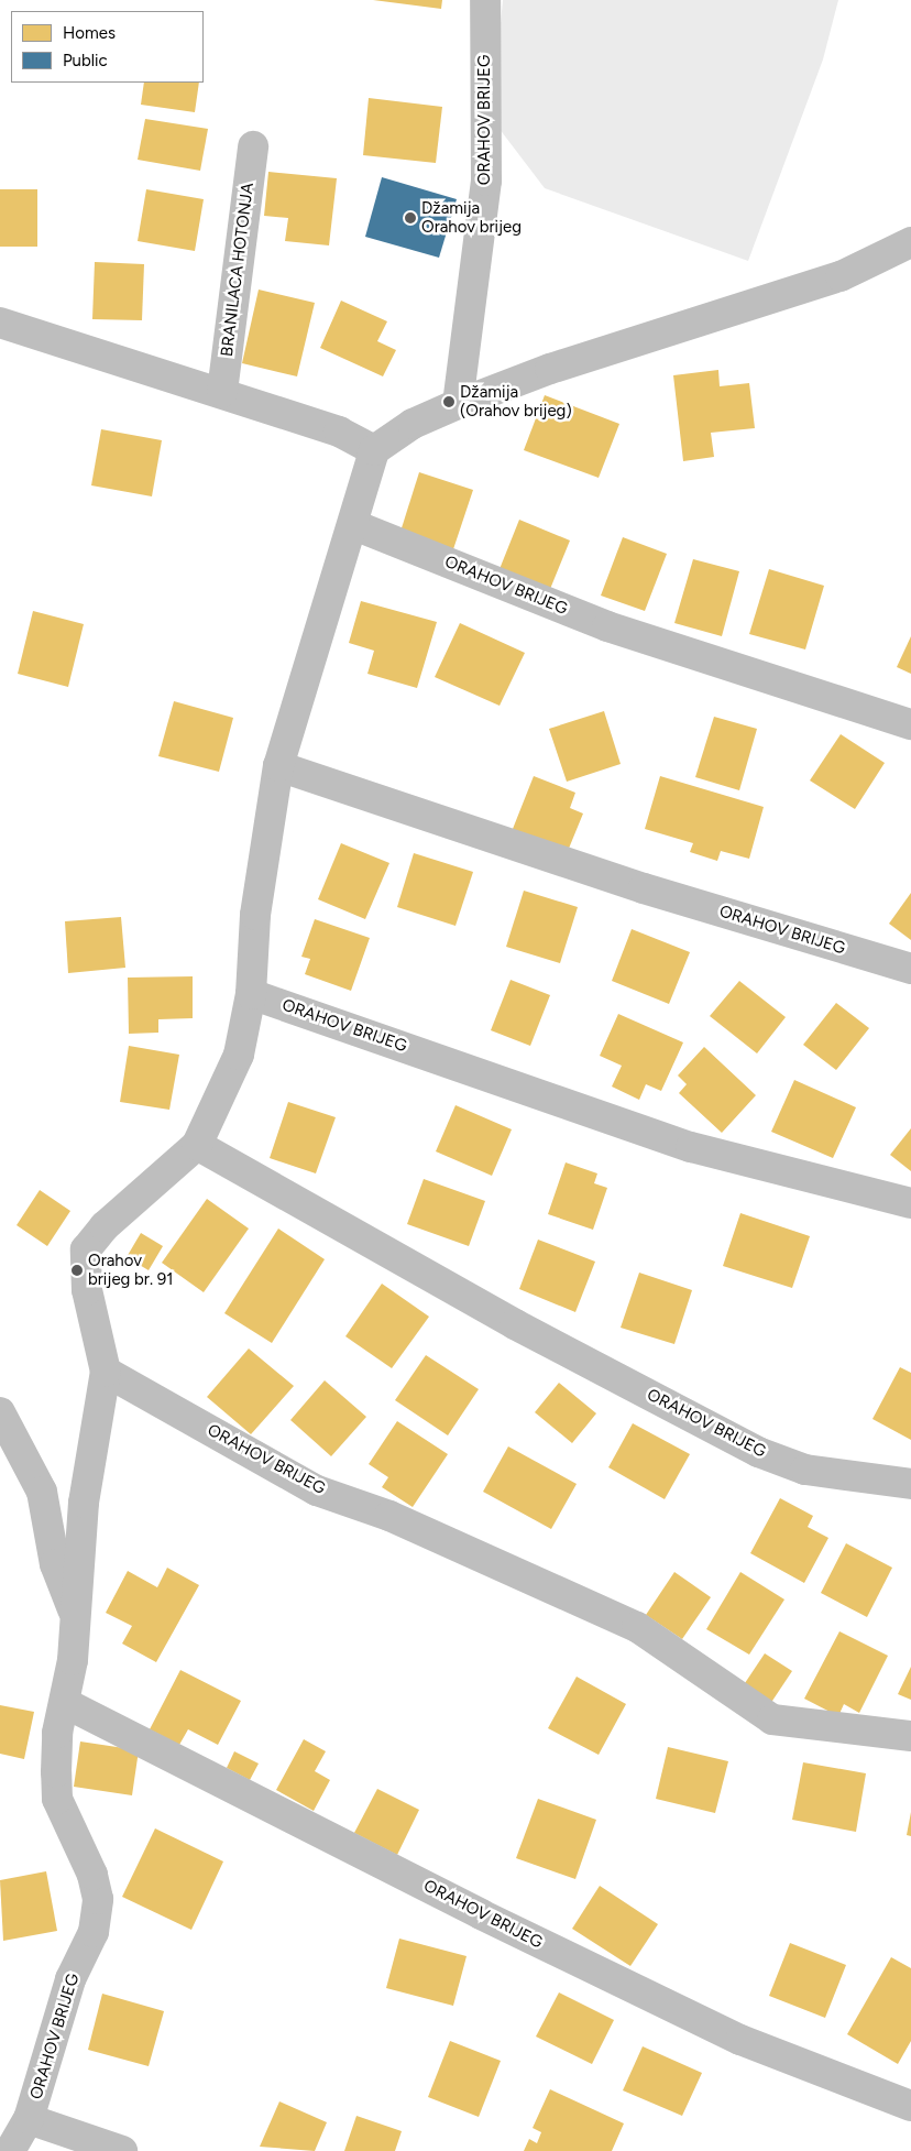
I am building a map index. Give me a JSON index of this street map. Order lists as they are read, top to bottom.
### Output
{
  "streets": {
    "street": ["ORAHOV BRIJEG", "BRANILACA HOTONJA"]
  },
  "places": ["Džamija Orahov brijeg", "Džamija (Orahov brijeg)", "Orahov brijeg br. 91"],
  "legend": ["Homes", "Public"]
}
